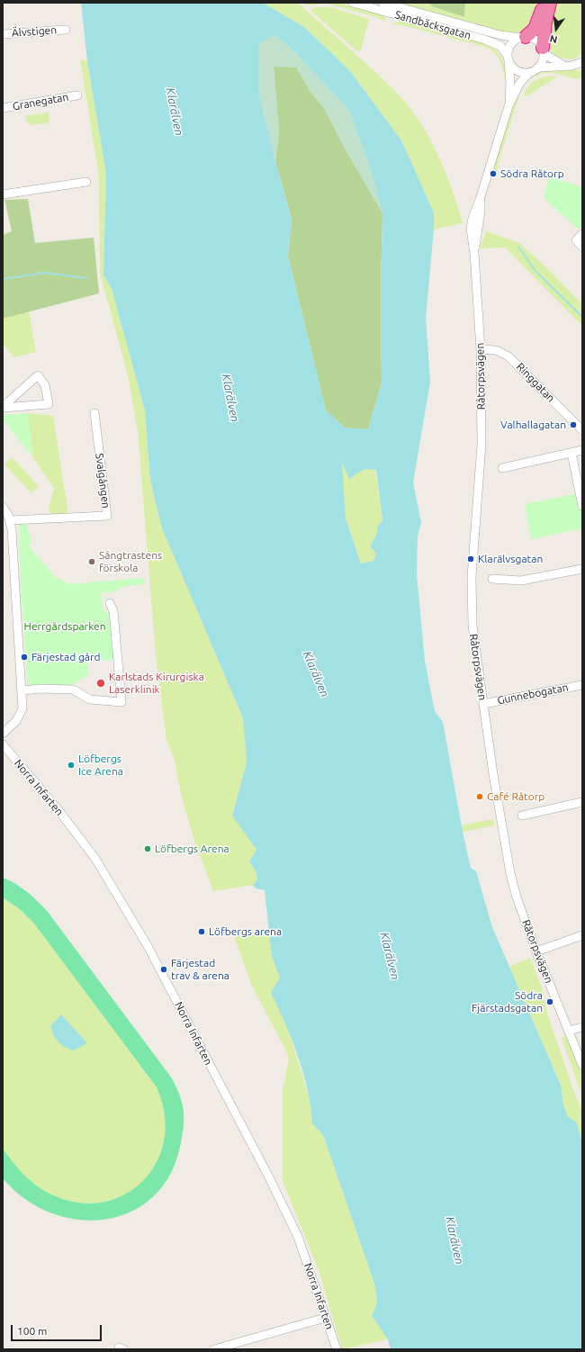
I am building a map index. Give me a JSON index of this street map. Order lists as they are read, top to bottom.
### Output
{
  "streets": {
    "street": [
      "Sandbäcksgatan",
      "Älvstigen",
      "Granegatan",
      "Råtorpsvägen",
      "Ringgatan",
      "Svalgången",
      "Gunnebogatan",
      "Norra Infarten"
    ]
  },
  "crossings": [
    ["Råtorpsvägen", "Ringgatan"],
    ["Råtorpsvägen", "Gunnebogatan"]
  ],
  "water": ["Klarälven"],
  "parks": ["Herrgårdsparken"],
  "places": [
    "Södra Råtorp",
    "Valhallagatan",
    "Klarälvsgatan",
    "Sångtrastens förskola",
    "Färjestad gård",
    "Karlstads Kirurgiska Laserklinik",
    "Löfbergs Ice Arena",
    "Café Råtorp",
    "Löfbergs Arena",
    "Löfbergs arena",
    "Färjestad trav & arena",
    "Södra Fjärstadsgatan"
  ],
  "scale_bar": "100 m",
  "north": "bottom"
}
